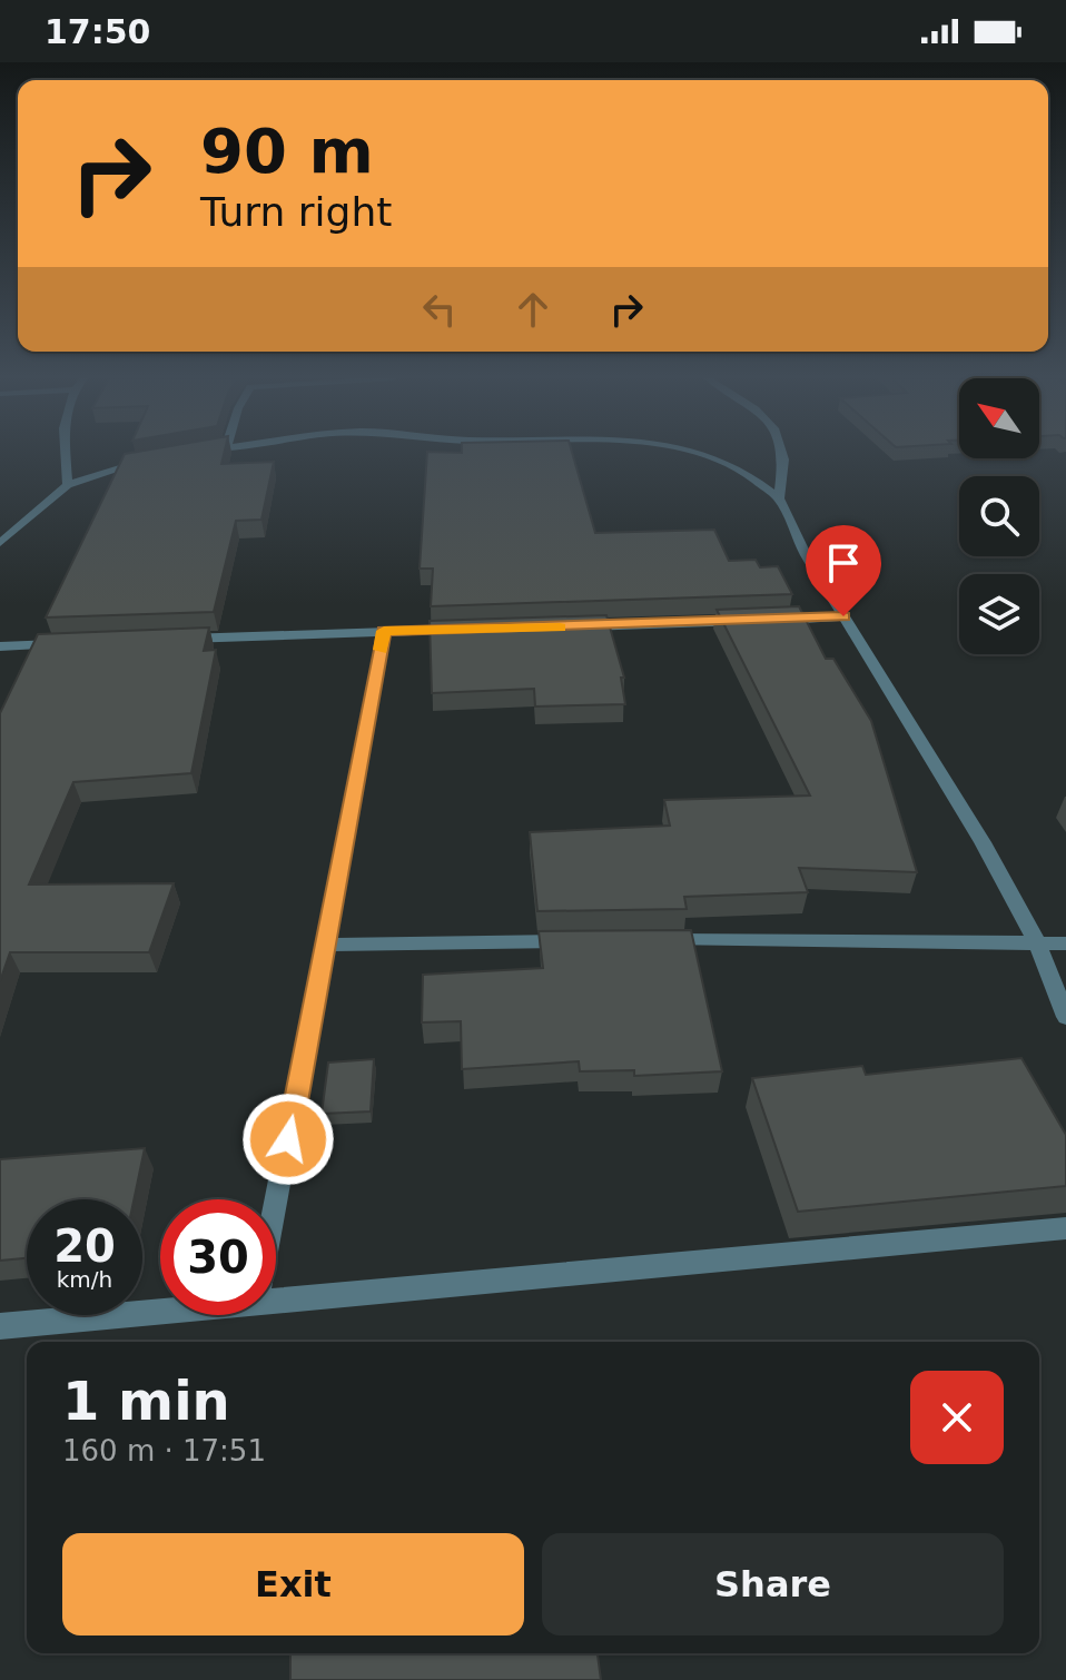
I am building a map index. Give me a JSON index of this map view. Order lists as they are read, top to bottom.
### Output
{
  "north": "top left",
  "page": {
    "status": "17:50",
    "turn": ["90 m", "Turn right"],
    "speed": "20 km/h",
    "limit": "30",
    "heading": ["1 min", "160 m · 17:51"],
    "buttons": ["Exit", "Share"]
  }
}
